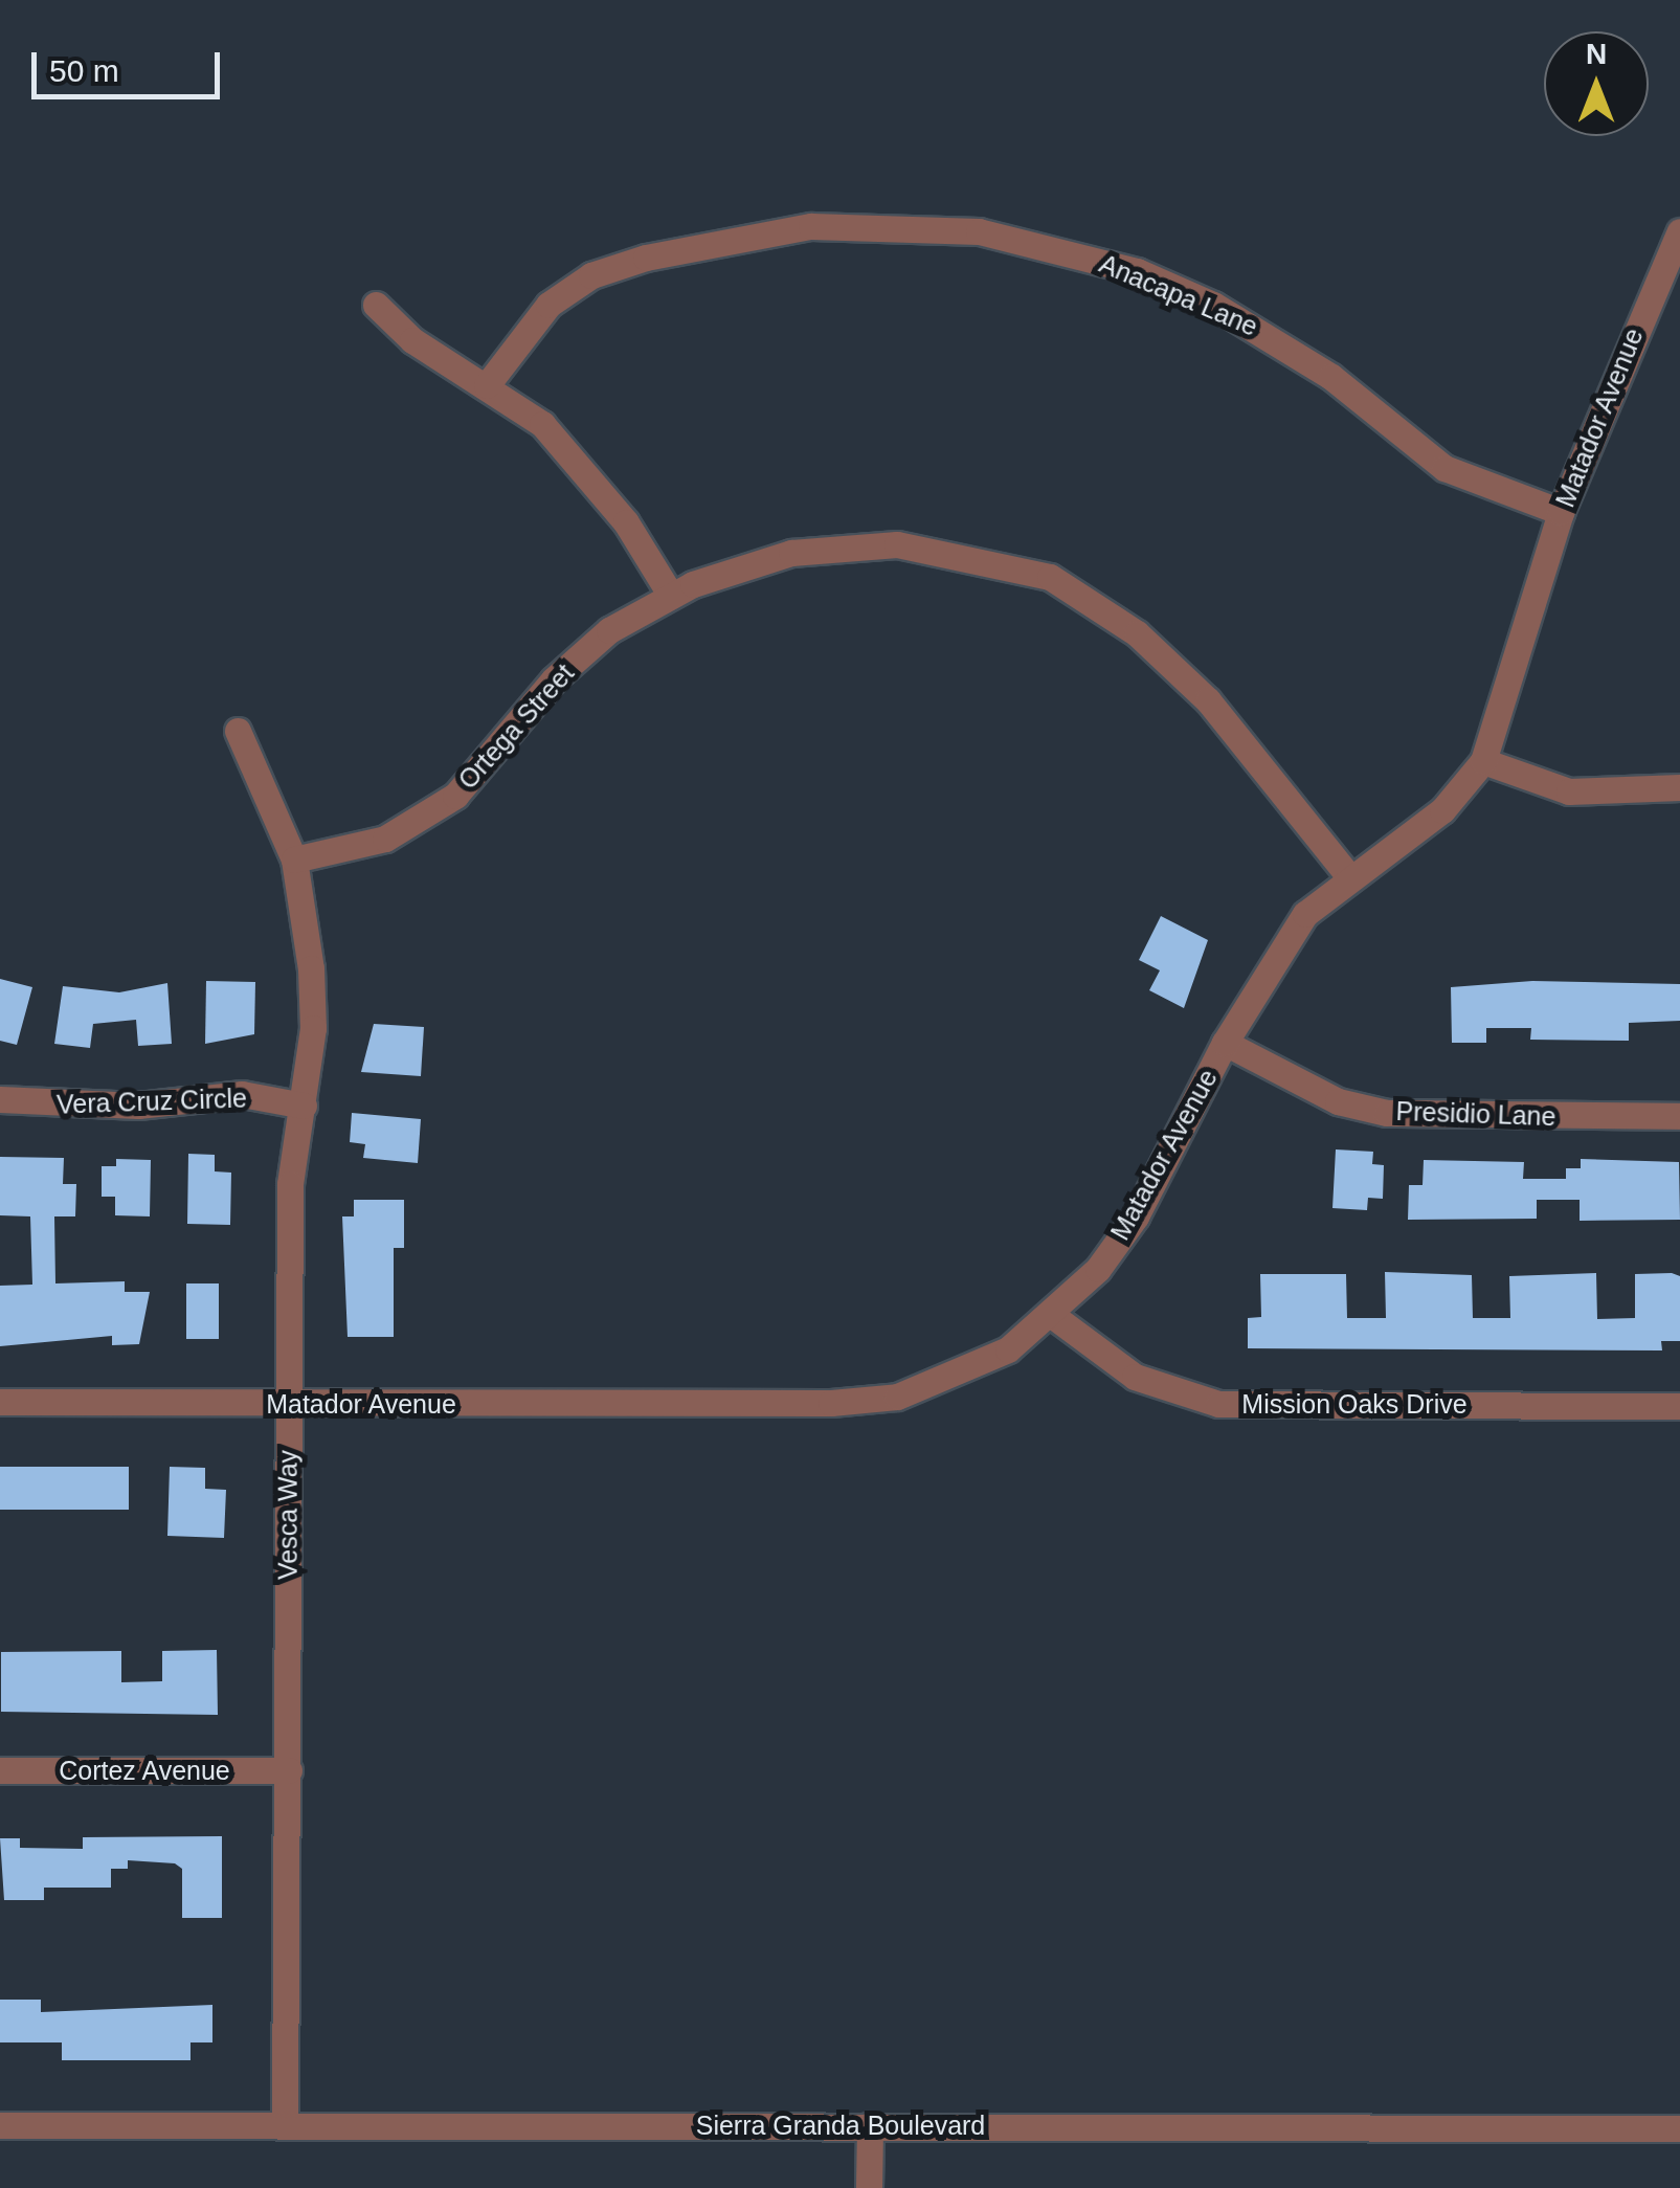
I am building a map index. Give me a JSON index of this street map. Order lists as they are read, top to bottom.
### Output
{
  "streets": {
    "street": [
      "Anacapa Lane",
      "Matador Avenue",
      "Ortega Street",
      "Vera Cruz Circle",
      "Presidio Lane",
      "Mission Oaks Drive",
      "Vesca Way",
      "Cortez Avenue",
      "Sierra Granda Boulevard"
    ]
  },
  "crossings": [
    ["Anacapa Lane", "Matador Avenue"],
    ["Matador Avenue", "Ortega Street"],
    ["Matador Avenue", "Presidio Lane"],
    ["Matador Avenue", "Mission Oaks Drive"],
    ["Matador Avenue", "Vesca Way"],
    ["Ortega Street", "Vesca Way"],
    ["Vera Cruz Circle", "Vesca Way"],
    ["Vesca Way", "Cortez Avenue"],
    ["Vesca Way", "Sierra Granda Boulevard"]
  ],
  "scale_bar": "50 m",
  "north": "top"
}
